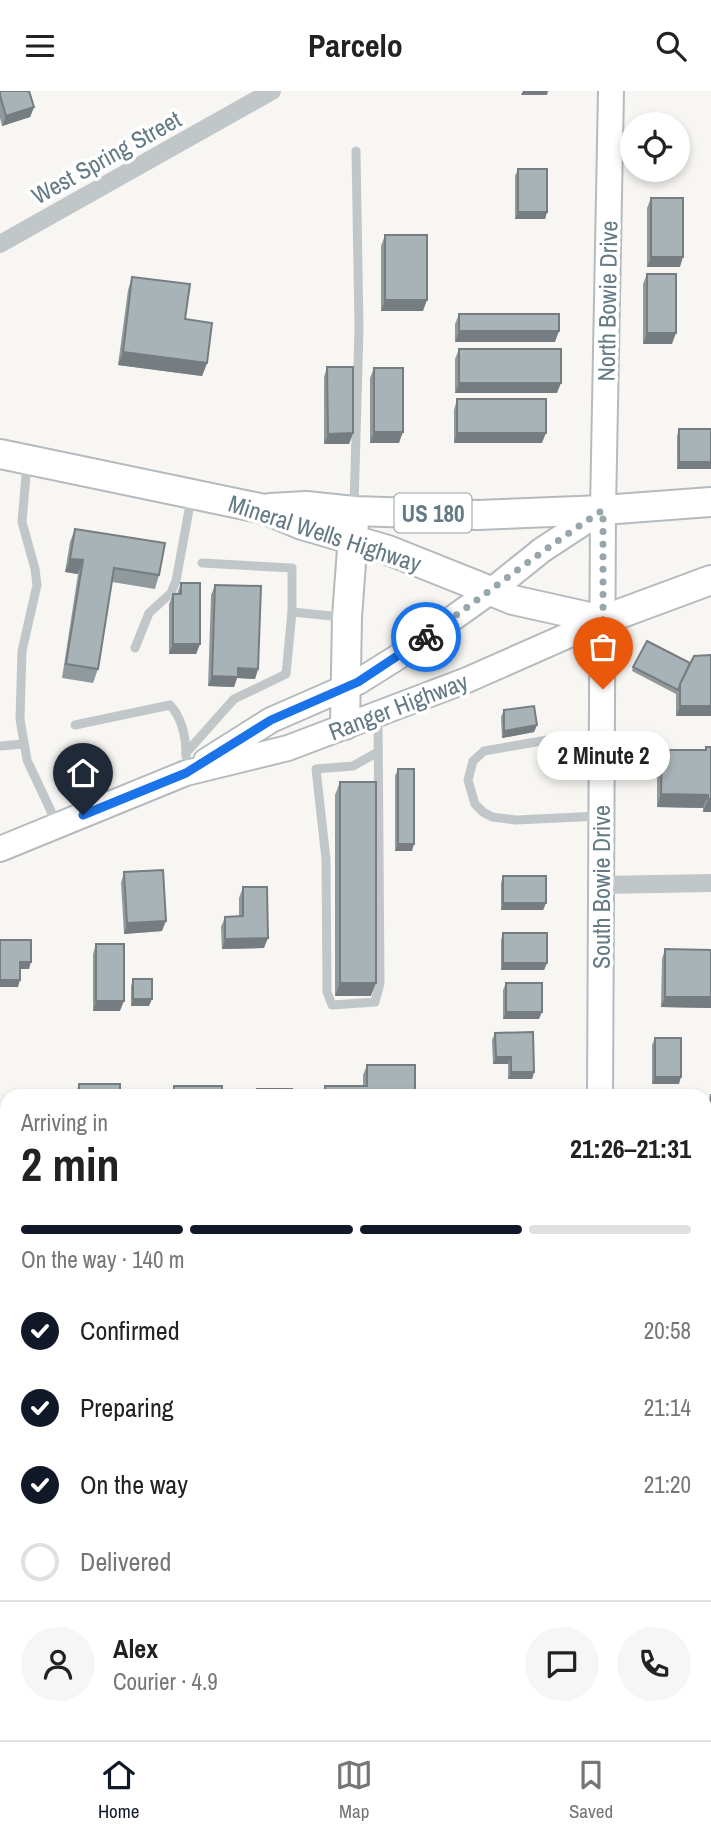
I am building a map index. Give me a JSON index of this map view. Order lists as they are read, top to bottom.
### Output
{
  "streets": {
    "main road": [
      "North Bowie Drive",
      "US 180",
      "Mineral Wells Highway",
      "Ranger Highway",
      "South Bowie Drive"
    ],
    "street": ["West Spring Street"]
  },
  "crossings": [
    ["North Bowie Drive", "US 180"],
    ["North Bowie Drive", "Ranger Highway"],
    ["North Bowie Drive", "South Bowie Drive"],
    ["US 180", "Mineral Wells Highway"],
    ["US 180", "Ranger Highway"],
    ["US 180", "South Bowie Drive"],
    ["Mineral Wells Highway", "Ranger Highway"],
    ["Mineral Wells Highway", "South Bowie Drive"],
    ["Ranger Highway", "South Bowie Drive"]
  ],
  "places": ["2 Minute 2"],
  "page": {
    "header": "Parcelo",
    "bubble": "2 Minute 2",
    "heading": ["2 min", "Arriving in", "21:26–21:31"],
    "panel": ["Alex", "Courier · 4.9"],
    "bar": "On the way · 140 m",
    "list": [
      ["Confirmed", "20:58"],
      ["Preparing", "21:14"],
      ["On the way", "21:20"],
      "Delivered"
    ],
    "tabs": ["Home", "Map", "Saved"]
  }
}
